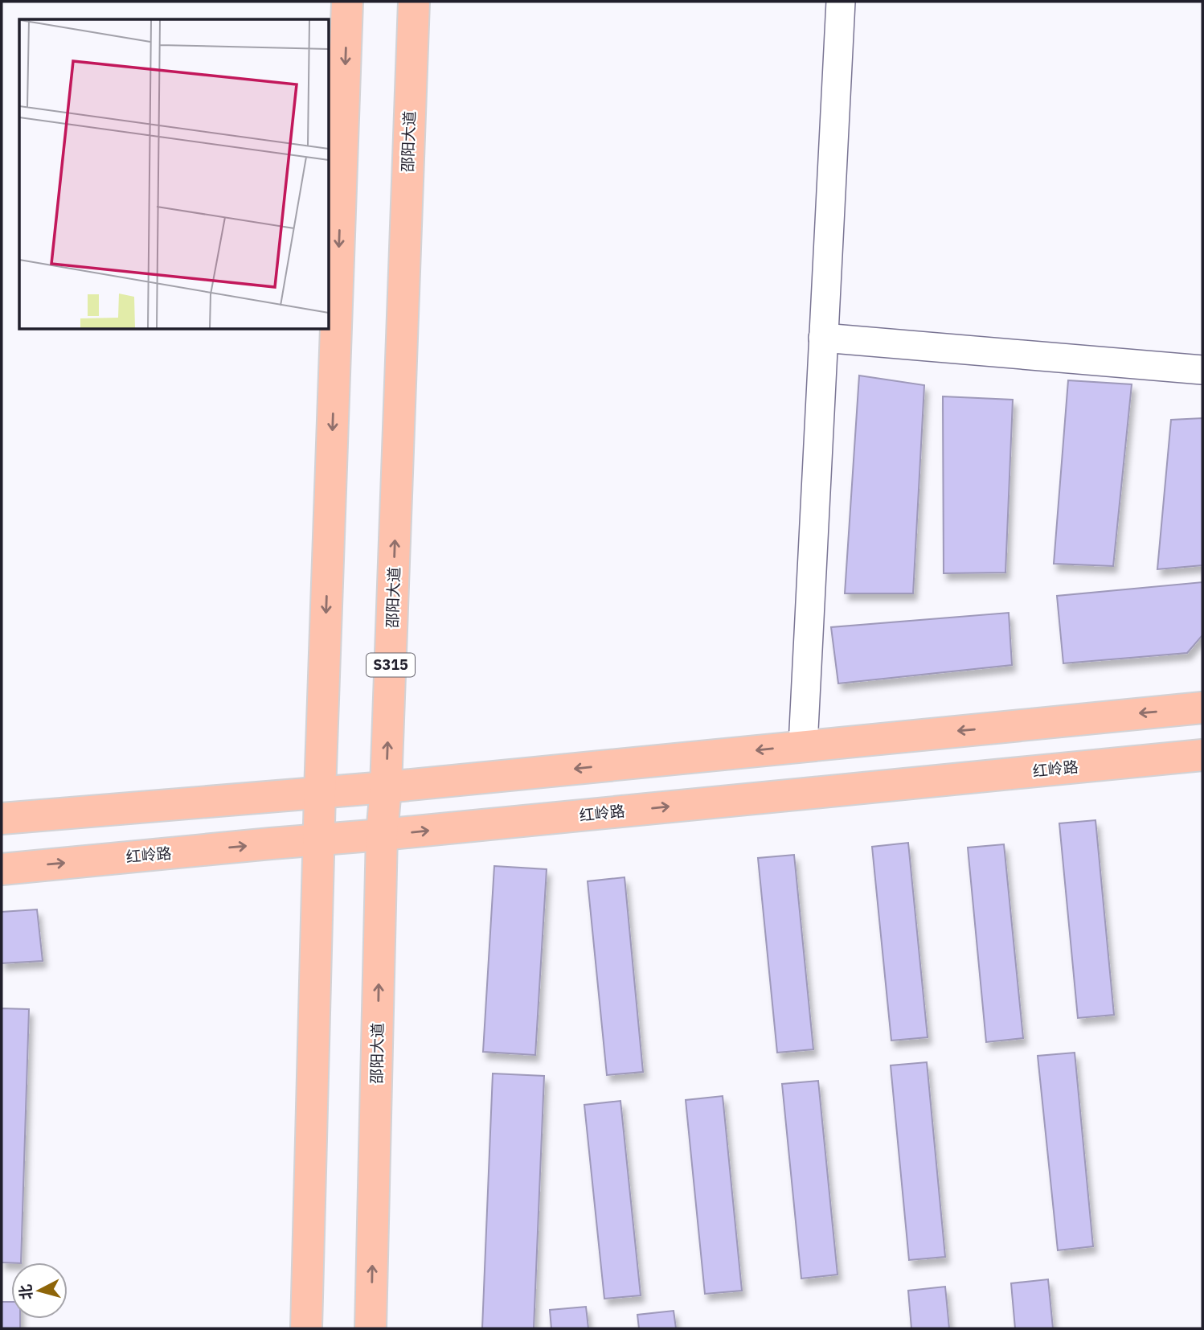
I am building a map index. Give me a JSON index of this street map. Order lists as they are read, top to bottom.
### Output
{
  "streets": {
    "main road": ["邵阳大道", "S315", "红岭路"]
  },
  "crossings": [
    ["邵阳大道", "红岭路"]
  ],
  "north": "left"
}
